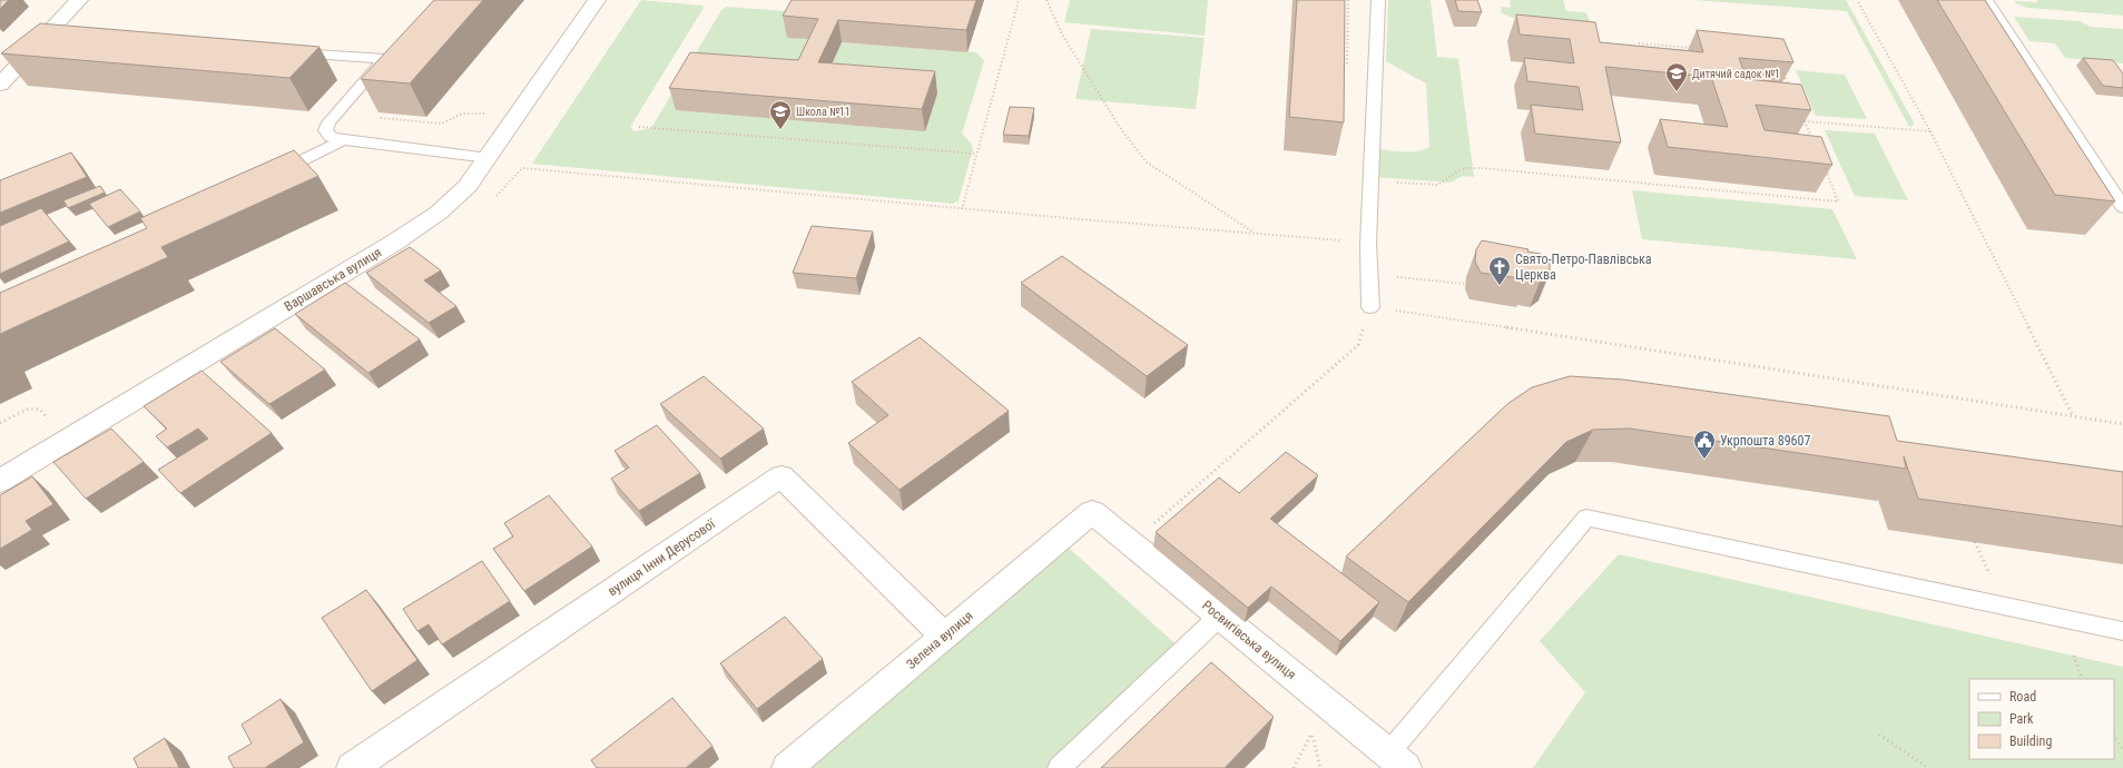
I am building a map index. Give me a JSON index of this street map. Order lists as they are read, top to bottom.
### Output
{
  "streets": {
    "street": [
      "Варшавська вулиця",
      "вулиця Інни Дерусової",
      "Зелена вулиця",
      "Росвигівська вулиця"
    ]
  },
  "crossings": [
    ["вулиця Інни Дерусової", "Зелена вулиця"],
    ["Зелена вулиця", "Росвигівська вулиця"]
  ],
  "places": {
    "school or university": ["Дитячий садок №1", "Школа №11"],
    "church": ["Свято-Петро-Павлівська Церква"],
    "public building": ["Укрпошта 89607"]
  },
  "legend": ["Road", "Park", "Building"]
}
